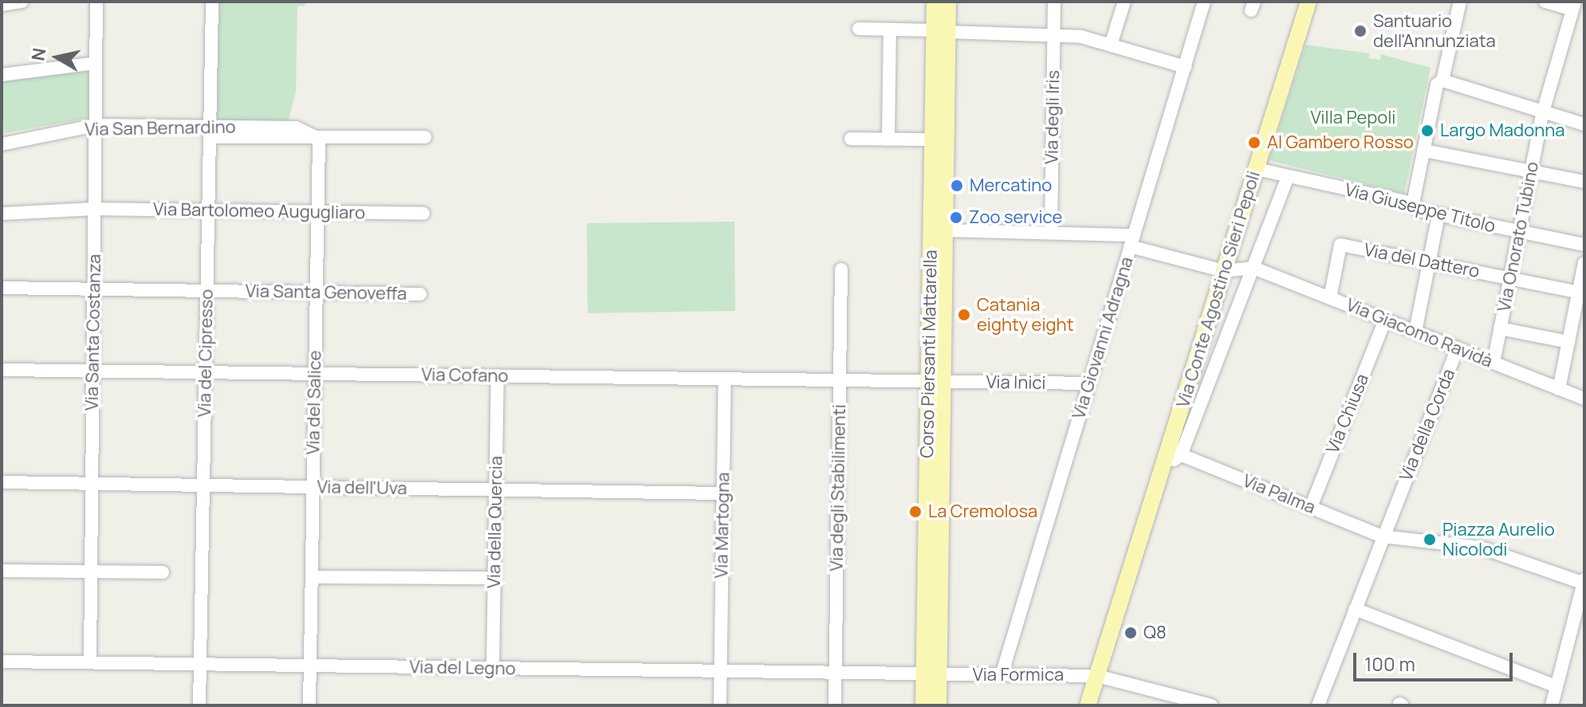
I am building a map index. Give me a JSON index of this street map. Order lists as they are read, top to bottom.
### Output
{
  "streets": {
    "main road": ["Via Conte Agostino Sieri Pepoli", "Corso Piersanti Mattarella"],
    "street": [
      "Via degli Iris",
      "Via San Bernardino",
      "Via Giuseppe Titolo",
      "Via Bartolomeo Augugliaro",
      "Via Onorato Tubino",
      "Via del Dattero",
      "Via Santa Genoveffa",
      "Via Santa Costanza",
      "Via Giacomo Ravidà",
      "Via Giovanni Adragna",
      "Via del Cipresso",
      "Via Cofano",
      "Via Inici",
      "Via del Salice",
      "Via Chiusa",
      "Via della Corda",
      "Via dell'Uva",
      "Via degli Stabilimenti",
      "Via Palma",
      "Via della Quercia",
      "Via Martogna",
      "Via del Legno",
      "Via Formica"
    ]
  },
  "crossings": [
    ["Via San Bernardino", "Via Santa Costanza"],
    ["Via San Bernardino", "Via del Cipresso"],
    ["Via San Bernardino", "Via del Salice"],
    ["Via Giuseppe Titolo", "Via Onorato Tubino"],
    ["Via Giuseppe Titolo", "Via Conte Agostino Sieri Pepoli"],
    ["Via Bartolomeo Augugliaro", "Via Santa Costanza"],
    ["Via Bartolomeo Augugliaro", "Via del Cipresso"],
    ["Via Bartolomeo Augugliaro", "Via del Salice"],
    ["Via Onorato Tubino", "Via del Dattero"],
    ["Via Onorato Tubino", "Via Giacomo Ravidà"],
    ["Via del Dattero", "Via Giacomo Ravidà"],
    ["Via Conte Agostino Sieri Pepoli", "Via Giacomo Ravidà"],
    ["Via Conte Agostino Sieri Pepoli", "Via Palma"],
    ["Via Conte Agostino Sieri Pepoli", "Via Formica"],
    ["Via Santa Genoveffa", "Via Santa Costanza"],
    ["Via Santa Genoveffa", "Via del Cipresso"],
    ["Via Santa Genoveffa", "Via del Salice"],
    ["Via Santa Costanza", "Via Cofano"],
    ["Via Santa Costanza", "Via dell'Uva"],
    ["Via Santa Costanza", "Via del Legno"],
    ["Via Giacomo Ravidà", "Via Chiusa"],
    ["Via Giacomo Ravidà", "Via della Corda"],
    ["Via Giovanni Adragna", "Via Inici"],
    ["Via Giovanni Adragna", "Via Formica"],
    ["Via del Cipresso", "Via Cofano"],
    ["Via del Cipresso", "Via dell'Uva"],
    ["Via del Cipresso", "Via del Legno"],
    ["Corso Piersanti Mattarella", "Via Cofano"],
    ["Corso Piersanti Mattarella", "Via Inici"],
    ["Corso Piersanti Mattarella", "Via del Legno"],
    ["Corso Piersanti Mattarella", "Via Formica"],
    ["Via Cofano", "Via Inici"],
    ["Via Cofano", "Via del Salice"],
    ["Via Cofano", "Via degli Stabilimenti"],
    ["Via Cofano", "Via della Quercia"],
    ["Via Cofano", "Via Martogna"],
    ["Via del Salice", "Via dell'Uva"],
    ["Via del Salice", "Via del Legno"],
    ["Via Chiusa", "Via Palma"],
    ["Via della Corda", "Via Palma"],
    ["Via dell'Uva", "Via della Quercia"],
    ["Via dell'Uva", "Via Martogna"],
    ["Via degli Stabilimenti", "Via del Legno"],
    ["Via della Quercia", "Via del Legno"],
    ["Via Martogna", "Via del Legno"],
    ["Via del Legno", "Via Formica"]
  ],
  "parks": ["Villa Pepoli"],
  "places": [
    "Santuario dell'Annunziata",
    "Largo Madonna",
    "Al Gambero Rosso",
    "Mercatino",
    "Zoo service",
    "Catania eighty eight",
    "La Cremolosa",
    "Piazza Aurelio Nicolodi",
    "Q8"
  ],
  "scale_bar": "100 m",
  "north": "left"
}
